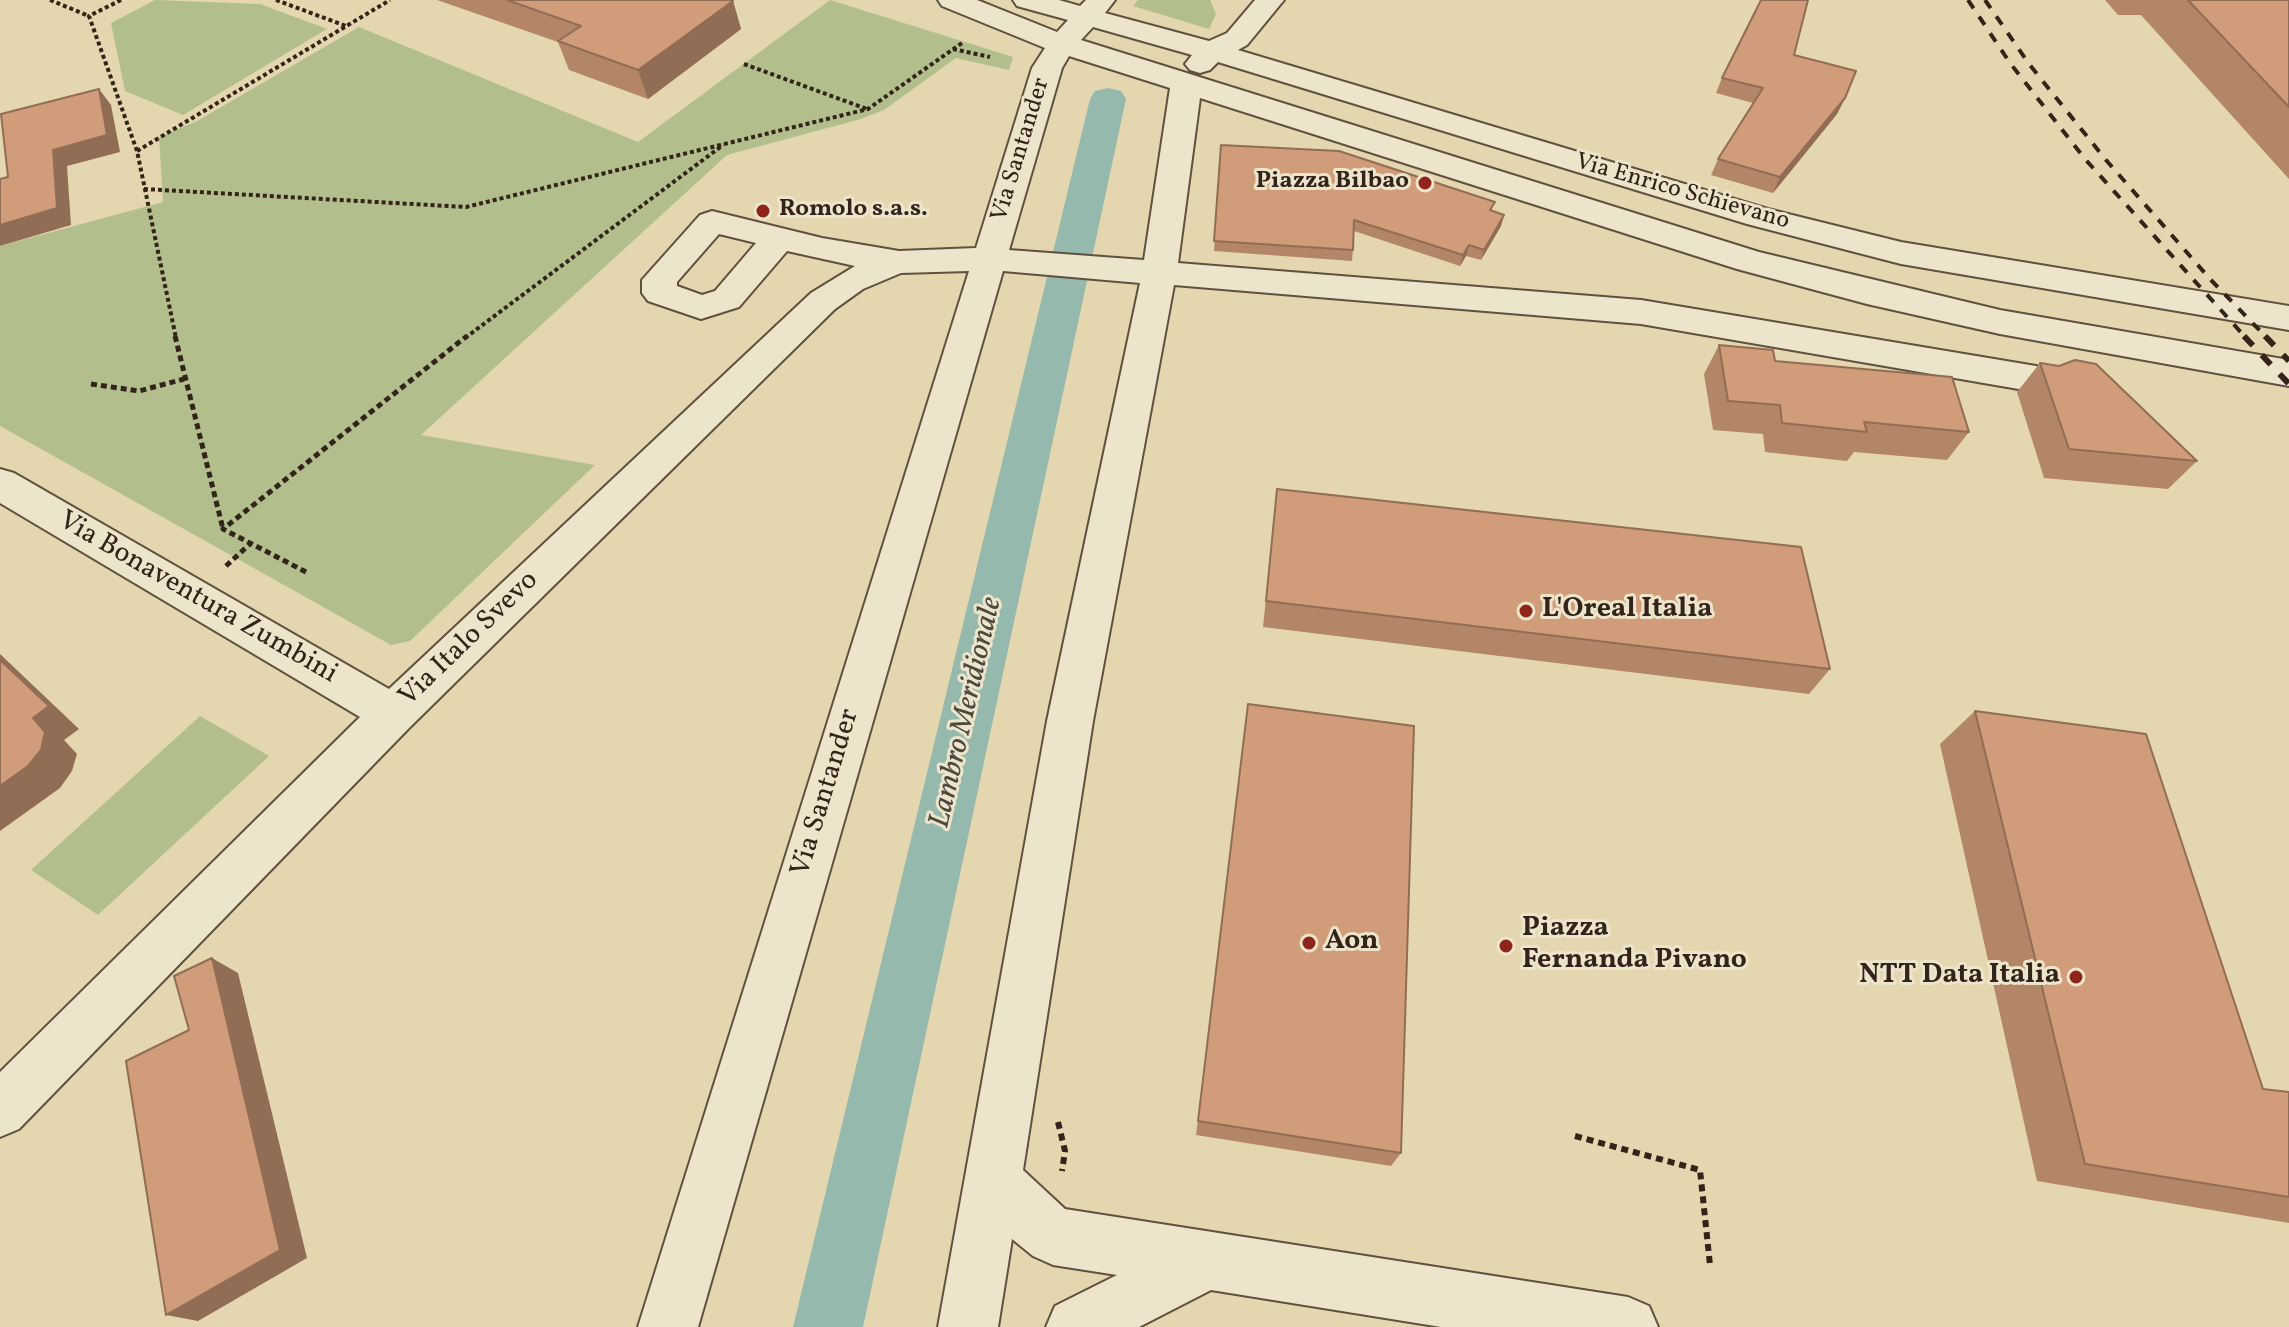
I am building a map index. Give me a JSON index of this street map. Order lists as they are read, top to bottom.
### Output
{
  "streets": {
    "street": [
      "Via Santander",
      "Via Enrico Schievano",
      "Via Bonaventura Zumbini",
      "Via Italo Svevo"
    ]
  },
  "crossings": [
    ["Via Santander", "Via Italo Svevo"],
    ["Via Bonaventura Zumbini", "Via Italo Svevo"]
  ],
  "water": ["Lambro Meridionale"],
  "places": [
    "Piazza Bilbao",
    "Romolo s.a.s.",
    "L'Oreal Italia",
    "Aon",
    "Piazza Fernanda Pivano",
    "NTT Data Italia"
  ]
}
